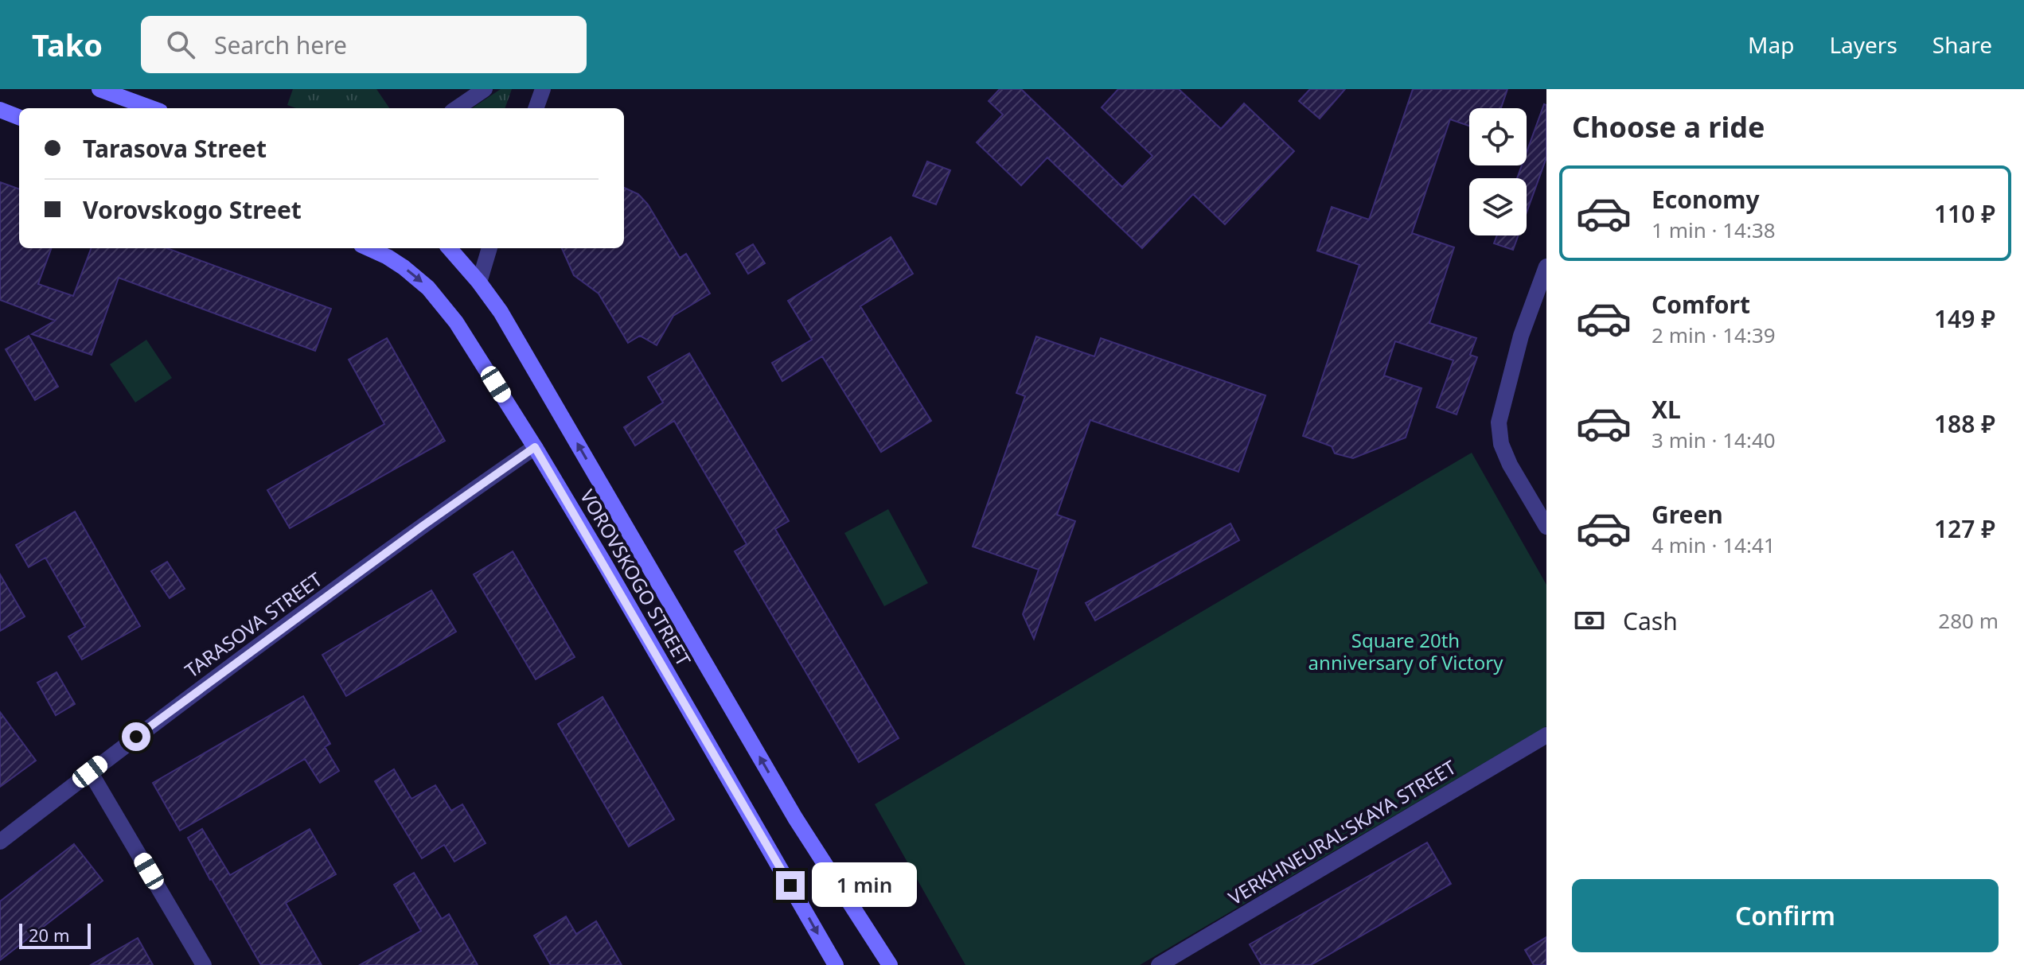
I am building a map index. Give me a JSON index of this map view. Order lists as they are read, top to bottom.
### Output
{
  "streets": {
    "main road": ["VOROVSKOGO STREET"],
    "street": ["TARASOVA STREET", "VERKHNEURAL'SKAYA STREET"]
  },
  "crossings": [
    ["VOROVSKOGO STREET", "TARASOVA STREET"]
  ],
  "parks": ["Square 20th anniversary of Victory"],
  "scale_bar": "20 m",
  "page": {
    "header": "Tako",
    "search": "Search here",
    "nav": ["Map", "Layers", "Share"],
    "heading": "Choose a ride",
    "banner": ["Tarasova Street", "Vorovskogo Street"],
    "list": [
      {
        "name": "Economy",
        "note": "1 min · 14:38",
        "value": "110 ₽"
      },
      {
        "name": "Comfort",
        "note": "2 min · 14:39",
        "value": "149 ₽"
      },
      {
        "name": "XL",
        "note": "3 min · 14:40",
        "value": "188 ₽"
      },
      {
        "name": "Green",
        "note": "4 min · 14:41",
        "value": "127 ₽"
      }
    ],
    "pay": ["Cash", "280 m"],
    "bubble": "1 min",
    "buttons": "Confirm",
    "scale": "20 m"
  }
}
